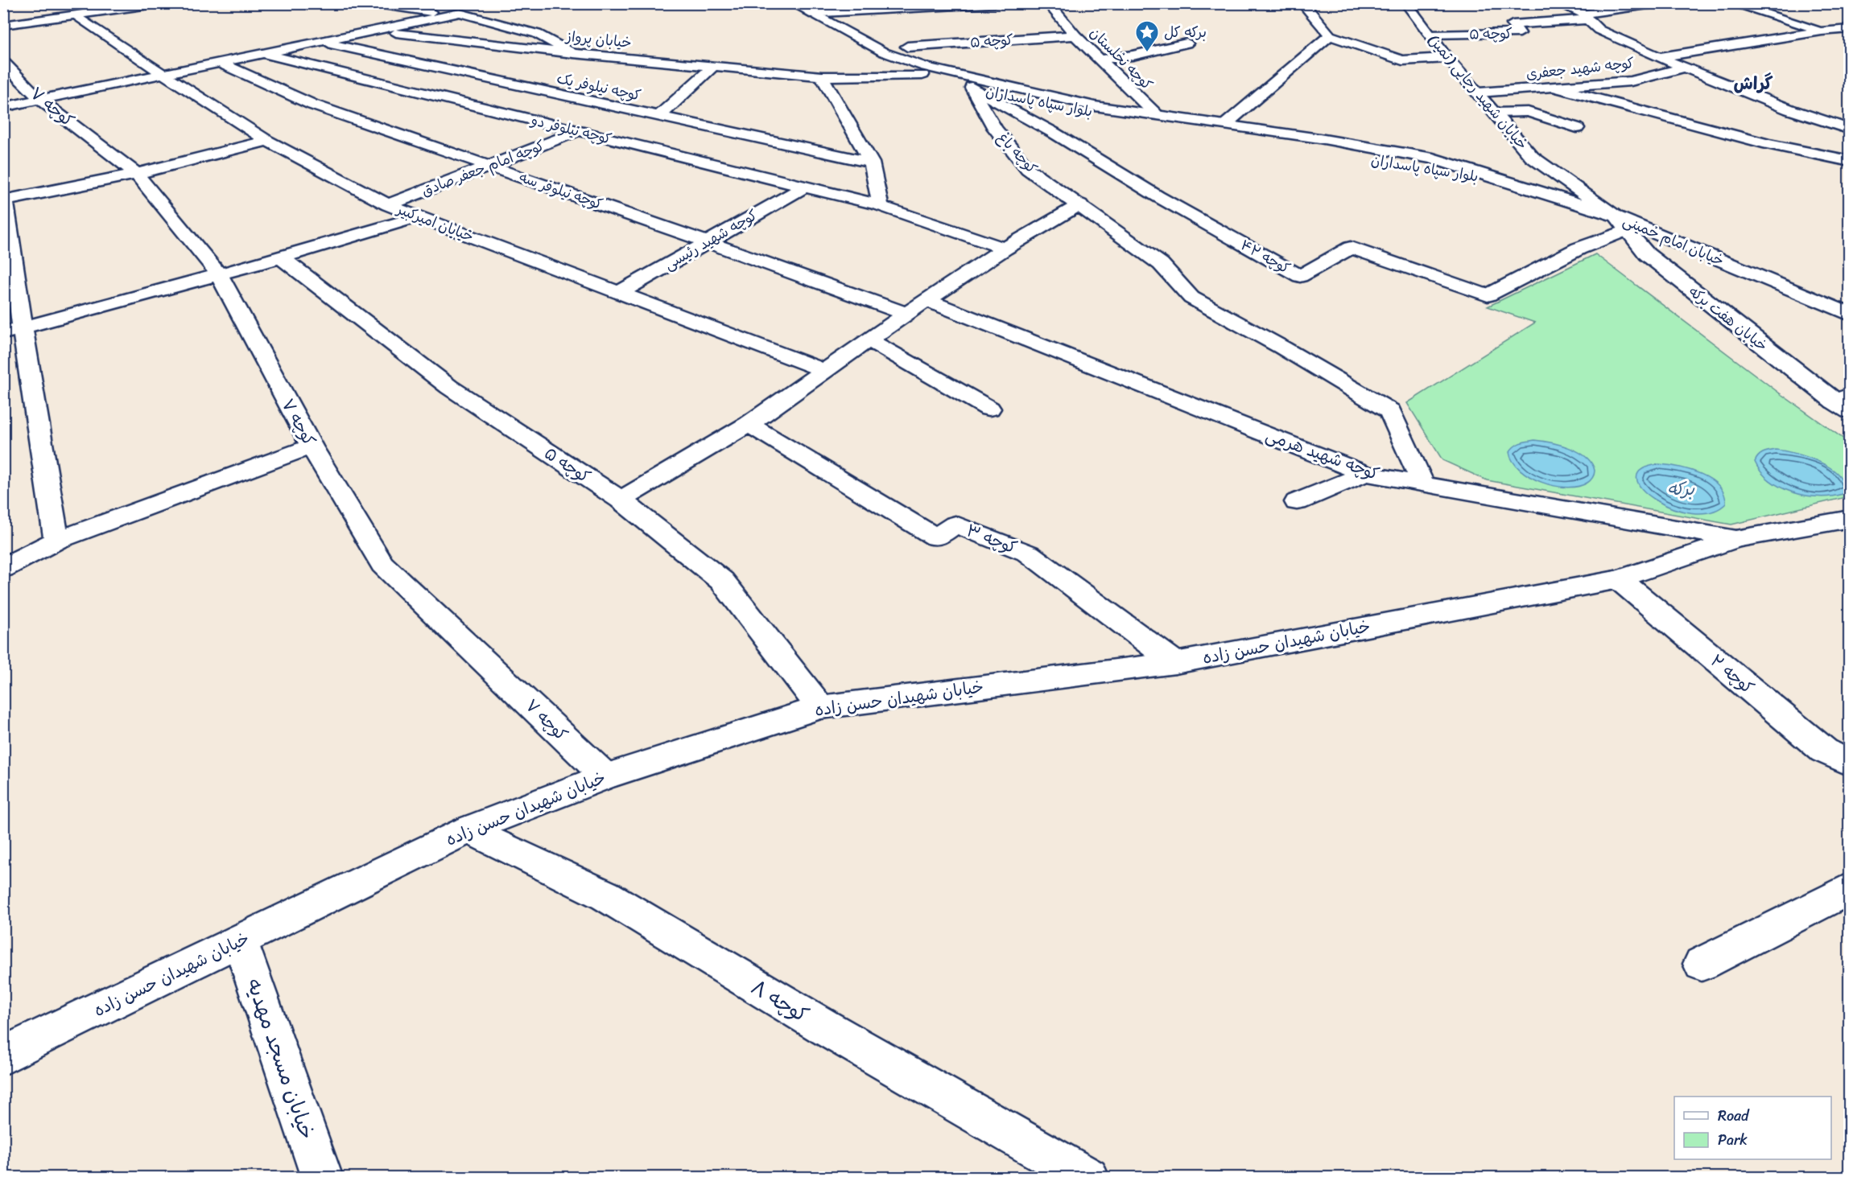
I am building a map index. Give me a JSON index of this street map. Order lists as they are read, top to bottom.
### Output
{
  "streets": {
    "street": [
      "کوچه ۵",
      "خیابان پرواز",
      "کوچه نخلستان",
      "کوچه شهید جعفری",
      "کوچه نیلوفر یک",
      "خیابان شهید رجایی (تمیز)",
      "بلوار سپاه پاسداران",
      "کوچه ۷",
      "کوچه نیلوفر دو",
      "کوچه باغ",
      "کوچه امام جعفر صادق",
      "کوچه نیلوفر سه",
      "خیابان امیرکبیر",
      "کوچه شهید رئیسی",
      "خیابان امام خمینی",
      "کوچه ۴۲",
      "خیابان هفت برکه",
      "کوچه شهید هرمی",
      "کوچه ۳",
      "خیابان شهیدان حسن زاده",
      "کوچه ۲",
      "کوچه ۸",
      "خیابان مسجد مهدیه"
    ]
  },
  "crossings": [
    ["کوچه ۵", "کوچه نخلستان"],
    ["کوچه ۵", "خیابان شهید رجایی (تمیز)"],
    ["کوچه ۵", "بلوار سپاه پاسداران"],
    ["کوچه ۵", "خیابان شهیدان حسن زاده"],
    ["خیابان پرواز", "بلوار سپاه پاسداران"],
    ["کوچه نخلستان", "بلوار سپاه پاسداران"],
    ["کوچه شهید جعفری", "خیابان شهید رجایی (تمیز)"],
    ["خیابان شهید رجایی (تمیز)", "بلوار سپاه پاسداران"],
    ["خیابان شهید رجایی (تمیز)", "خیابان امام خمینی"],
    ["خیابان شهید رجایی (تمیز)", "کوچه ۴۲"],
    ["خیابان شهید رجایی (تمیز)", "خیابان هفت برکه"],
    ["بلوار سپاه پاسداران", "کوچه باغ"],
    ["بلوار سپاه پاسداران", "خیابان امام خمینی"],
    ["بلوار سپاه پاسداران", "کوچه ۴۲"],
    ["کوچه ۷", "خیابان شهیدان حسن زاده"],
    ["کوچه نیلوفر دو", "کوچه امام جعفر صادق"],
    ["کوچه نیلوفر دو", "کوچه شهید رئیسی"],
    ["کوچه باغ", "کوچه ۴۲"],
    ["کوچه باغ", "کوچه شهید هرمی"],
    ["کوچه امام جعفر صادق", "کوچه نیلوفر سه"],
    ["کوچه امام جعفر صادق", "خیابان امیرکبیر"],
    ["کوچه نیلوفر سه", "کوچه شهید رئیسی"],
    ["خیابان امیرکبیر", "کوچه شهید رئیسی"],
    ["خیابان امام خمینی", "کوچه ۴۲"],
    ["خیابان امام خمینی", "خیابان هفت برکه"],
    ["کوچه ۴۲", "خیابان هفت برکه"],
    ["کوچه شهید هرمی", "خیابان شهیدان حسن زاده"],
    ["کوچه ۳", "خیابان شهیدان حسن زاده"],
    ["خیابان شهیدان حسن زاده", "کوچه ۲"],
    ["خیابان شهیدان حسن زاده", "کوچه ۸"],
    ["خیابان شهیدان حسن زاده", "خیابان مسجد مهدیه"]
  ],
  "districts": ["گراش"],
  "water": ["برکه"],
  "places": {
    "place": ["برکه کل"]
  },
  "legend": ["Road", "Park"]
}
